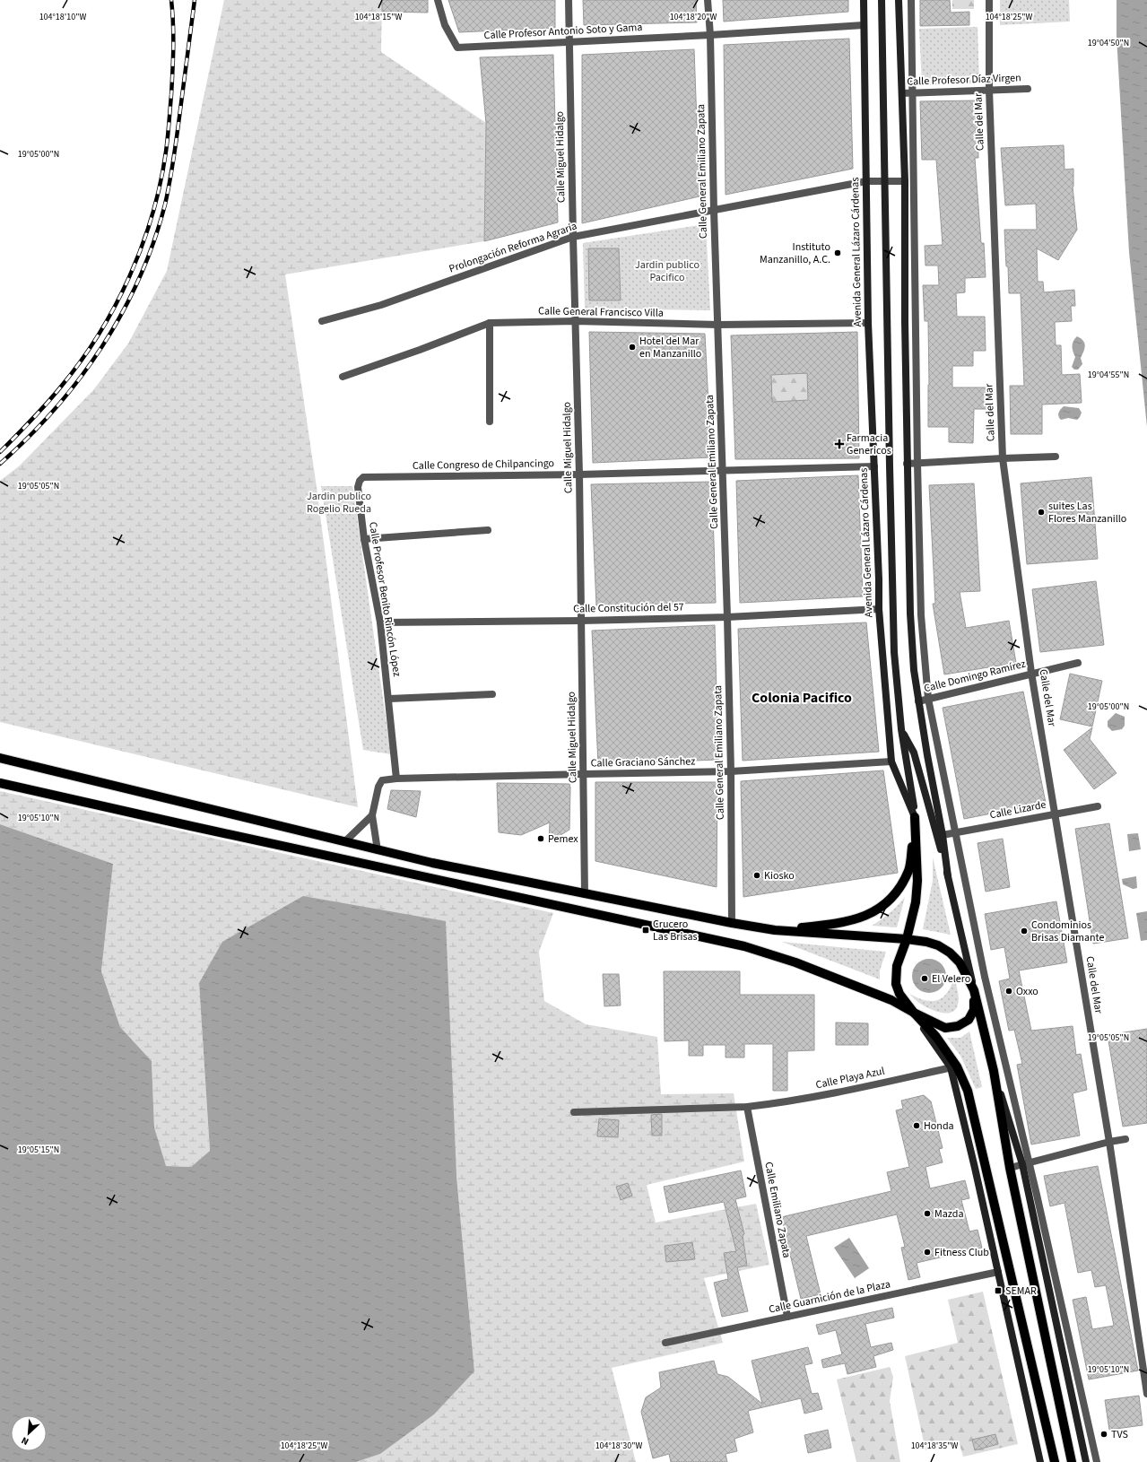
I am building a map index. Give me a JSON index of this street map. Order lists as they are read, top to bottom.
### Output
{
  "streets": {
    "main road": ["Avenida General Lázaro Cárdenas"],
    "street": [
      "Calle Profesor Antonio Soto y Gama",
      "Calle Profesor Díaz Virgen",
      "Calle del Mar",
      "Calle Miguel Hidalgo",
      "Calle General Emiliano Zapata",
      "Prolongación Reforma Agraria",
      "Calle General Francisco Villa",
      "Calle Congreso de Chilpancingo",
      "Calle Profesor Benito Rincón López",
      "Calle Constitución del 57",
      "Calle Domingo Ramírez",
      "Calle Graciano Sánchez",
      "Calle Lizarde",
      "Calle Playa Azul",
      "Calle Emiliano Zapata",
      "Calle Guarnición de la Plaza"
    ]
  },
  "crossings": [
    ["Calle Profesor Antonio Soto y Gama", "Calle Miguel Hidalgo"],
    ["Calle Profesor Antonio Soto y Gama", "Calle General Emiliano Zapata"],
    ["Calle Profesor Antonio Soto y Gama", "Avenida General Lázaro Cárdenas"],
    ["Calle Profesor Díaz Virgen", "Calle del Mar"],
    ["Calle del Mar", "Calle Domingo Ramírez"],
    ["Calle del Mar", "Calle Lizarde"],
    ["Calle Miguel Hidalgo", "Prolongación Reforma Agraria"],
    ["Calle Miguel Hidalgo", "Calle General Francisco Villa"],
    ["Calle Miguel Hidalgo", "Calle Congreso de Chilpancingo"],
    ["Calle Miguel Hidalgo", "Calle Constitución del 57"],
    ["Calle Miguel Hidalgo", "Calle Graciano Sánchez"],
    ["Calle General Emiliano Zapata", "Prolongación Reforma Agraria"],
    ["Calle General Emiliano Zapata", "Calle General Francisco Villa"],
    ["Calle General Emiliano Zapata", "Calle Congreso de Chilpancingo"],
    ["Calle General Emiliano Zapata", "Calle Constitución del 57"],
    ["Calle General Emiliano Zapata", "Calle Graciano Sánchez"],
    ["Prolongación Reforma Agraria", "Avenida General Lázaro Cárdenas"],
    ["Avenida General Lázaro Cárdenas", "Calle General Francisco Villa"],
    ["Avenida General Lázaro Cárdenas", "Calle Congreso de Chilpancingo"],
    ["Avenida General Lázaro Cárdenas", "Calle Constitución del 57"],
    ["Avenida General Lázaro Cárdenas", "Calle Graciano Sánchez"],
    ["Calle Congreso de Chilpancingo", "Calle Profesor Benito Rincón López"],
    ["Calle Profesor Benito Rincón López", "Calle Constitución del 57"],
    ["Calle Profesor Benito Rincón López", "Calle Graciano Sánchez"],
    ["Calle Playa Azul", "Calle Emiliano Zapata"],
    ["Calle Emiliano Zapata", "Calle Guarnición de la Plaza"]
  ],
  "districts": ["Colonia Pacifico"],
  "parks": ["Jardin publico Pacifico", "Jardin publico Rogelio Rueda"],
  "places": {
    "other": [
      "Instituto Manzanillo, A.C.",
      "Hotel del Mar en Manzanillo",
      "suites Las Flores Manzanillo",
      "Pemex",
      "Kiosko",
      "Condominios Brisas Diamante",
      "El Velero",
      "Oxxo",
      "Honda",
      "Mazda",
      "Fitness Club",
      "TVS"
    ],
    "health": ["Farmacia Genericos"],
    "transit": ["Crucero Las Brisas", "SEMAR"]
  },
  "north": "bottom left",
  "coordinates": [
    "104°18'10\"W",
    "104°18'15\"W",
    "104°18'20\"W",
    "104°18'25\"W",
    "19°04'50\"N",
    "19°05'00\"N",
    "19°04'55\"N",
    "19°05'05\"N",
    "19°05'10\"N",
    "19°05'15\"N",
    "104°18'30\"W",
    "104°18'35\"W"
  ]
}
